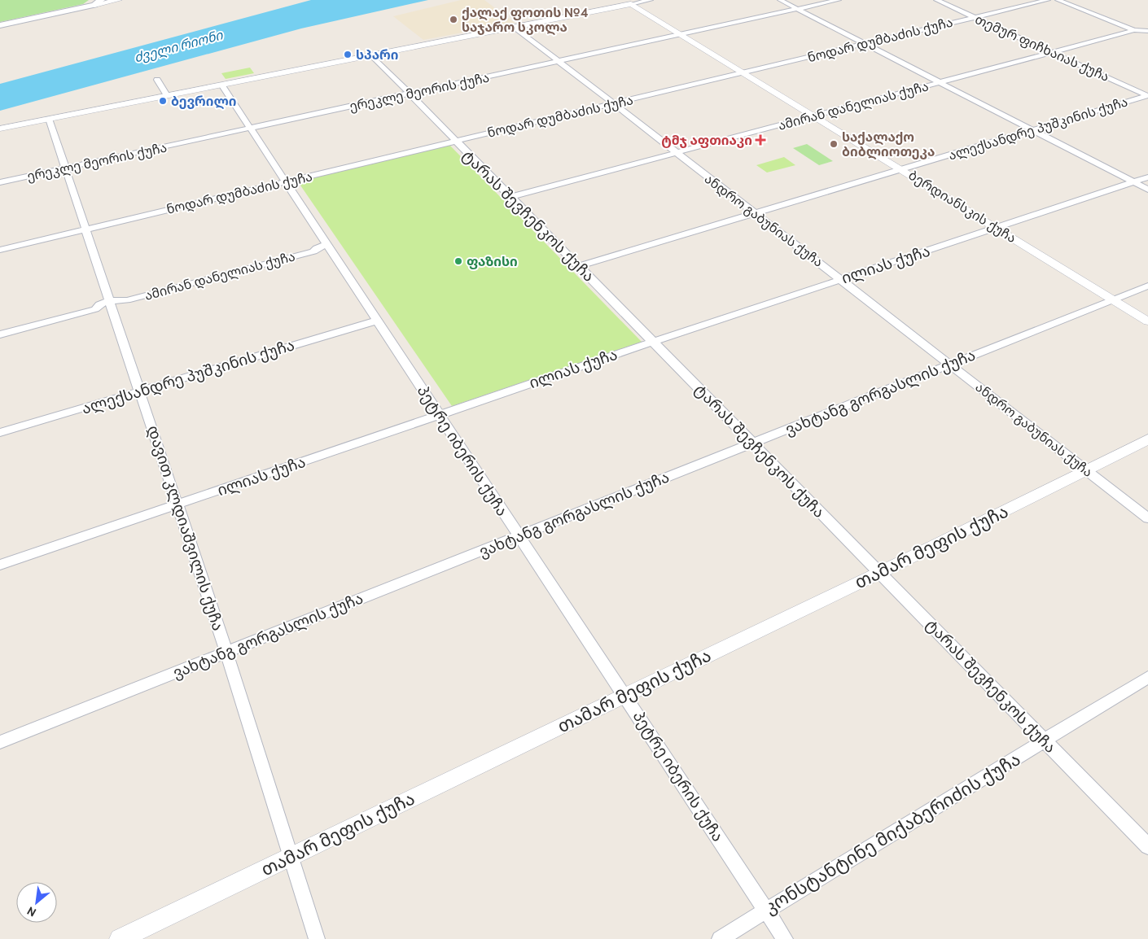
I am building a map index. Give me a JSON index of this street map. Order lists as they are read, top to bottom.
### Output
{
  "streets": {
    "street": [
      "ნოდარ დუმბაძის ქუჩა",
      "თემურ ფიჩხაიას ქუჩა",
      "ერეკლე მეორის ქუჩა",
      "ამირან დანელიას ქუჩა",
      "ალექსანდრე პუშკინის ქუჩა",
      "ბერდიანსკის ქუჩა",
      "ტარას შევჩენკოს ქუჩა",
      "ანდრო გაბუნიას ქუჩა",
      "ილიას ქუჩა",
      "ვახტანგ გორგასლის ქუჩა",
      "პეტრე იბერის ქუჩა",
      "დავით კლდიაშვილის ქუჩა",
      "თამარ მეფის ქუჩა",
      "კონსტანტინე მიქაბერიძის ქუჩა"
    ]
  },
  "crossings": [
    ["ნოდარ დუმბაძის ქუჩა", "თემურ ფიჩხაიას ქუჩა"],
    ["ნოდარ დუმბაძის ქუჩა", "ბერდიანსკის ქუჩა"],
    ["ნოდარ დუმბაძის ქუჩა", "ტარას შევჩენკოს ქუჩა"],
    ["ნოდარ დუმბაძის ქუჩა", "ანდრო გაბუნიას ქუჩა"],
    ["ნოდარ დუმბაძის ქუჩა", "პეტრე იბერის ქუჩა"],
    ["ნოდარ დუმბაძის ქუჩა", "დავით კლდიაშვილის ქუჩა"],
    ["თემურ ფიჩხაიას ქუჩა", "ამირან დანელიას ქუჩა"],
    ["თემურ ფიჩხაიას ქუჩა", "ალექსანდრე პუშკინის ქუჩა"],
    ["ერეკლე მეორის ქუჩა", "ბერდიანსკის ქუჩა"],
    ["ერეკლე მეორის ქუჩა", "ტარას შევჩენკოს ქუჩა"],
    ["ერეკლე მეორის ქუჩა", "ანდრო გაბუნიას ქუჩა"],
    ["ერეკლე მეორის ქუჩა", "პეტრე იბერის ქუჩა"],
    ["ერეკლე მეორის ქუჩა", "დავით კლდიაშვილის ქუჩა"],
    ["ამირან დანელიას ქუჩა", "ბერდიანსკის ქუჩა"],
    ["ამირან დანელიას ქუჩა", "ტარას შევჩენკოს ქუჩა"],
    ["ამირან დანელიას ქუჩა", "ანდრო გაბუნიას ქუჩა"],
    ["ამირან დანელიას ქუჩა", "პეტრე იბერის ქუჩა"],
    ["ამირან დანელიას ქუჩა", "დავით კლდიაშვილის ქუჩა"],
    ["ალექსანდრე პუშკინის ქუჩა", "ბერდიანსკის ქუჩა"],
    ["ალექსანდრე პუშკინის ქუჩა", "ტარას შევჩენკოს ქუჩა"],
    ["ალექსანდრე პუშკინის ქუჩა", "ანდრო გაბუნიას ქუჩა"],
    ["ალექსანდრე პუშკინის ქუჩა", "პეტრე იბერის ქუჩა"],
    ["ალექსანდრე პუშკინის ქუჩა", "დავით კლდიაშვილის ქუჩა"],
    ["ბერდიანსკის ქუჩა", "ილიას ქუჩა"],
    ["ბერდიანსკის ქუჩა", "ვახტანგ გორგასლის ქუჩა"],
    ["ტარას შევჩენკოს ქუჩა", "ილიას ქუჩა"],
    ["ტარას შევჩენკოს ქუჩა", "ვახტანგ გორგასლის ქუჩა"],
    ["ტარას შევჩენკოს ქუჩა", "თამარ მეფის ქუჩა"],
    ["ტარას შევჩენკოს ქუჩა", "კონსტანტინე მიქაბერიძის ქუჩა"],
    ["ანდრო გაბუნიას ქუჩა", "ილიას ქუჩა"],
    ["ანდრო გაბუნიას ქუჩა", "ვახტანგ გორგასლის ქუჩა"],
    ["ანდრო გაბუნიას ქუჩა", "თამარ მეფის ქუჩა"],
    ["ილიას ქუჩა", "პეტრე იბერის ქუჩა"],
    ["ილიას ქუჩა", "დავით კლდიაშვილის ქუჩა"],
    ["ვახტანგ გორგასლის ქუჩა", "პეტრე იბერის ქუჩა"],
    ["ვახტანგ გორგასლის ქუჩა", "დავით კლდიაშვილის ქუჩა"],
    ["პეტრე იბერის ქუჩა", "თამარ მეფის ქუჩა"],
    ["პეტრე იბერის ქუჩა", "კონსტანტინე მიქაბერიძის ქუჩა"],
    ["დავით კლდიაშვილის ქუჩა", "თამარ მეფის ქუჩა"]
  ],
  "water": ["ძველი რიონი"],
  "places": {
    "other": [
      "ქალაქ ფოთის №4 საჯარო სკოლა",
      "სპარი",
      "ბევრილი",
      "საქალაქო ბიბლიოთეკა",
      "ფაზისი"
    ],
    "health": ["ტმჯ აფთიაკი"]
  },
  "north": "bottom left"
}
